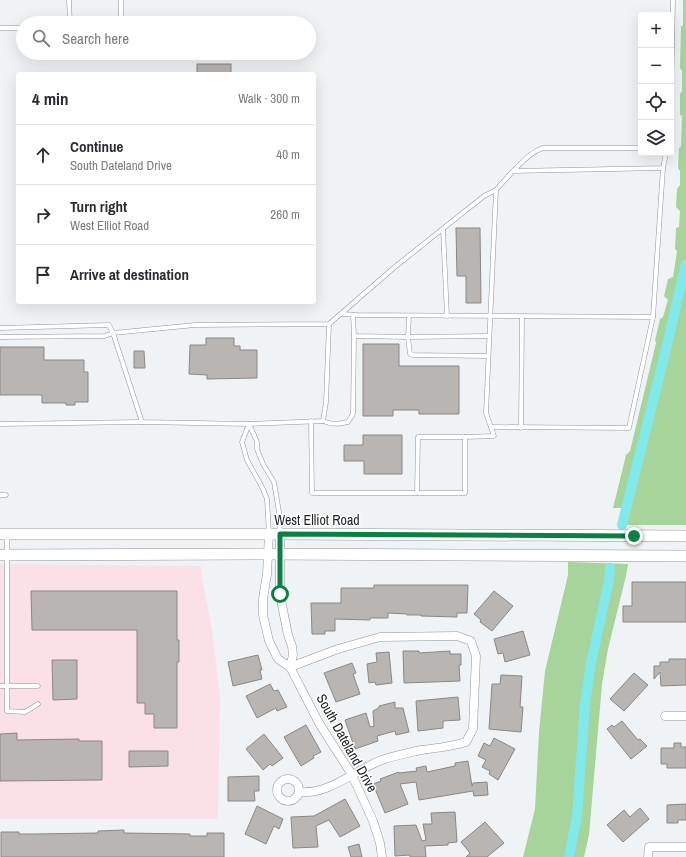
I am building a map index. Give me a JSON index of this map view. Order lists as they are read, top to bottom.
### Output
{
  "streets": {
    "main road": ["West Elliot Road"],
    "street": ["South Dateland Drive"]
  },
  "crossings": [
    ["West Elliot Road", "South Dateland Drive"]
  ],
  "page": {
    "map_buttons": ["+", "−"],
    "search": "Search here",
    "heading": ["4 min", "Walk · 300 m"],
    "list": [
      ["Continue", "South Dateland Drive", "40 m"],
      ["Turn right", "West Elliot Road", "260 m"],
      "Arrive at destination"
    ]
  }
}
